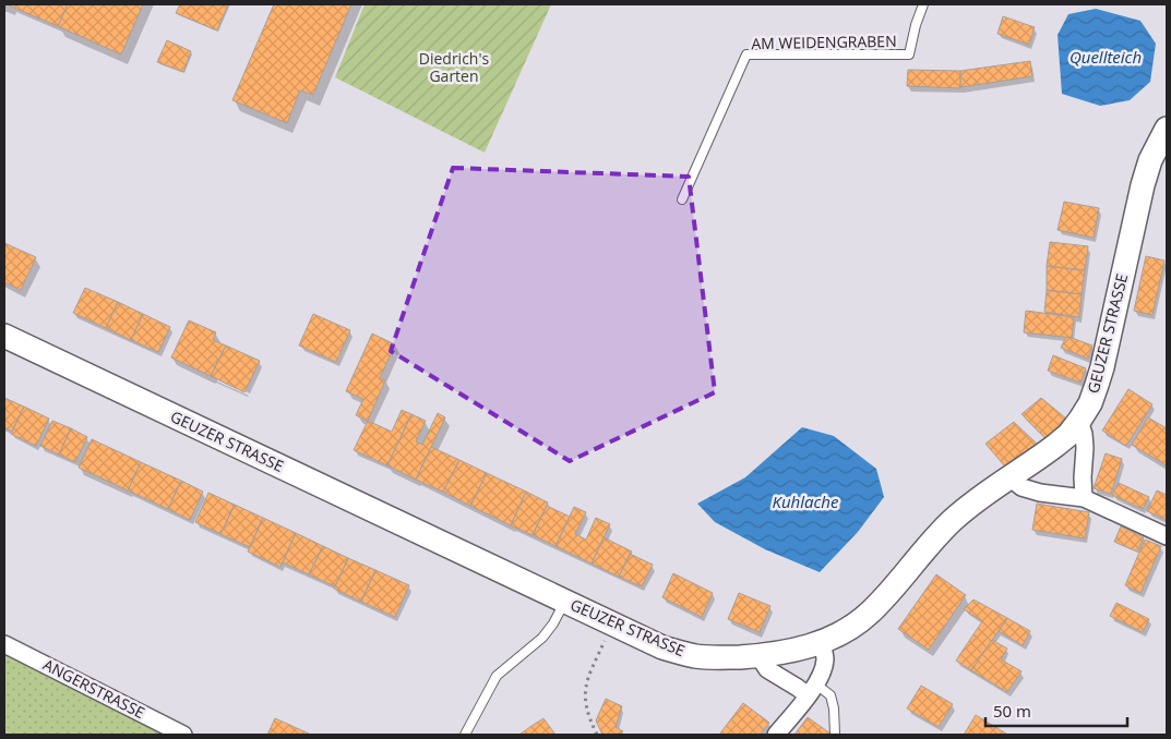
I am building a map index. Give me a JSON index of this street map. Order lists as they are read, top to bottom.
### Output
{
  "streets": {
    "main road": ["GEUZER STRASSE"],
    "street": ["ANGERSTRASSE"],
    "lane": ["AM WEIDENGRABEN"]
  },
  "water": ["Quellteich", "Kuhlache"],
  "parks": ["Diedrich's Garten"],
  "scale_bar": "50 m"
}
